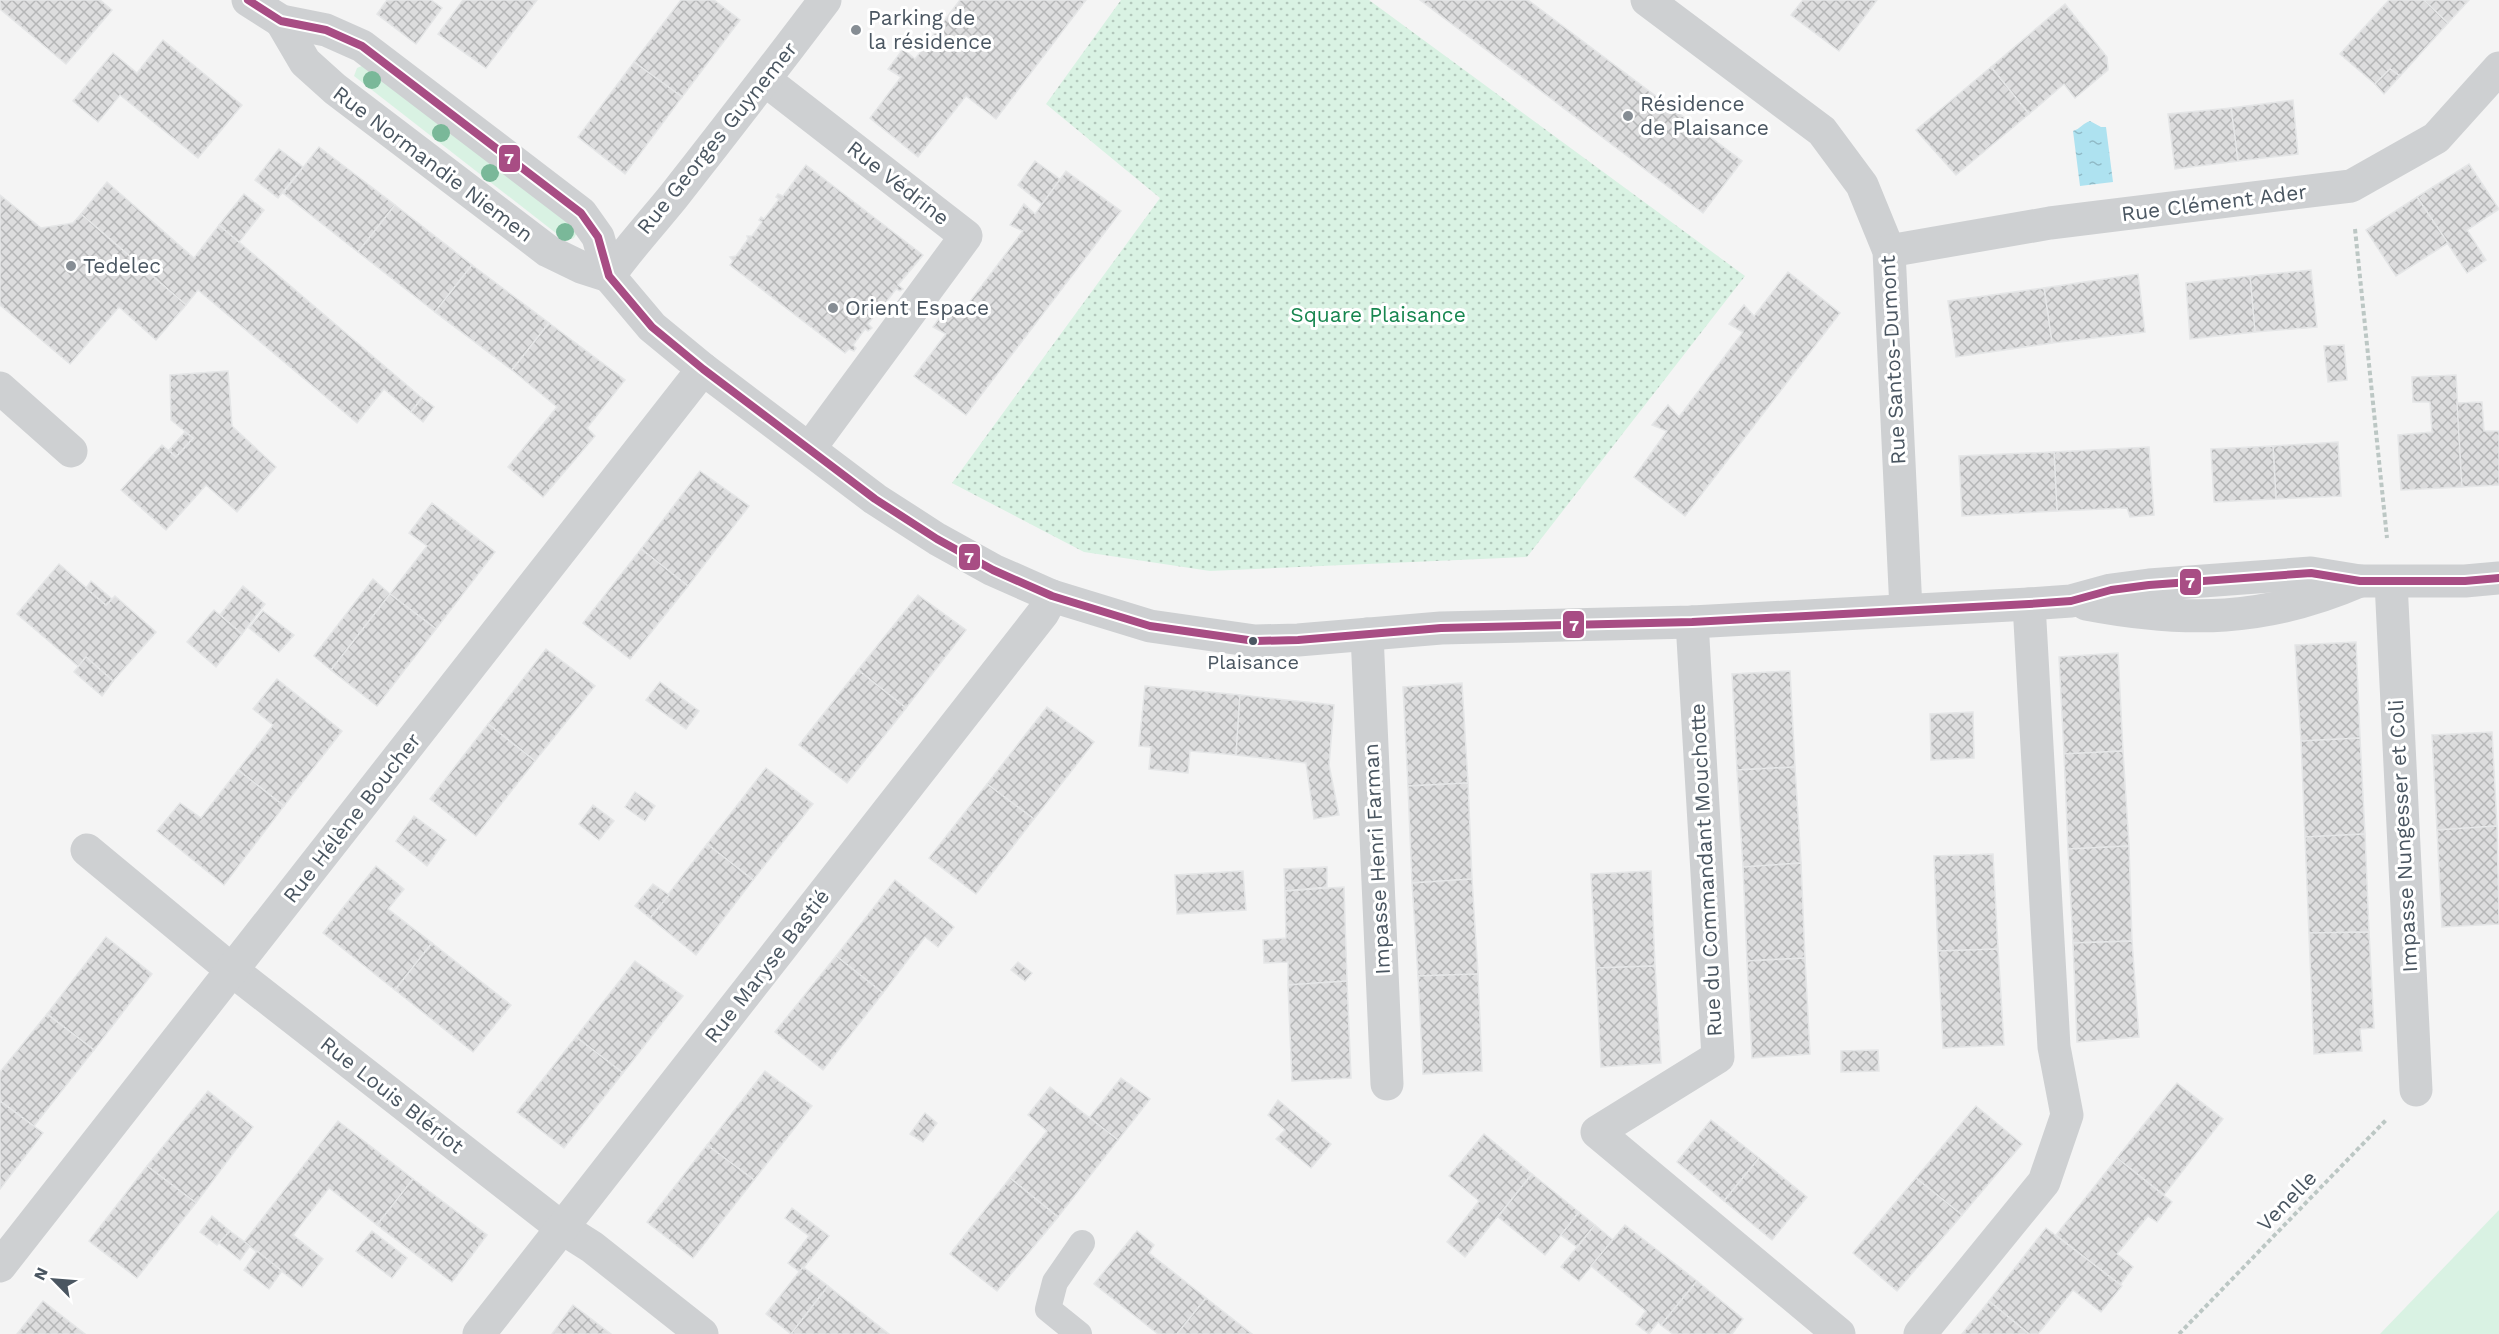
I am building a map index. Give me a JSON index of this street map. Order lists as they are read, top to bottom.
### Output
{
  "streets": {
    "street": [
      "Rue Georges Guynemer",
      "Rue Normandie Niemen",
      "Rue Védrine",
      "Rue Clément Ader",
      "Rue Santos-Dumont",
      "Rue Hélène Boucher",
      "Impasse Nungesser et Coli",
      "Impasse Henri Farman",
      "Rue du Commandant Mouchotte",
      "Rue Maryse Bastié",
      "Rue Louis Blériot"
    ],
    "path": ["Venelle"]
  },
  "crossings": [
    ["Rue Georges Guynemer", "Rue Normandie Niemen"],
    ["Rue Georges Guynemer", "Rue Védrine"],
    ["Rue Normandie Niemen", "Rue Védrine"],
    ["Rue Normandie Niemen", "Rue Santos-Dumont"],
    ["Rue Normandie Niemen", "Rue Hélène Boucher"],
    ["Rue Normandie Niemen", "Impasse Nungesser et Coli"],
    ["Rue Normandie Niemen", "Impasse Henri Farman"],
    ["Rue Normandie Niemen", "Rue du Commandant Mouchotte"],
    ["Rue Normandie Niemen", "Rue Maryse Bastié"],
    ["Rue Clément Ader", "Rue Santos-Dumont"],
    ["Rue Hélène Boucher", "Rue Louis Blériot"],
    ["Impasse Nungesser et Coli", "Venelle"],
    ["Rue Maryse Bastié", "Rue Louis Blériot"]
  ],
  "parks": ["Square Plaisance"],
  "places": [
    "Parking de la résidence",
    "Résidence de Plaisance",
    "Tedelec",
    "Orient Espace",
    "Plaisance"
  ],
  "lines": ["transit line 7"],
  "north": "top left"
}
